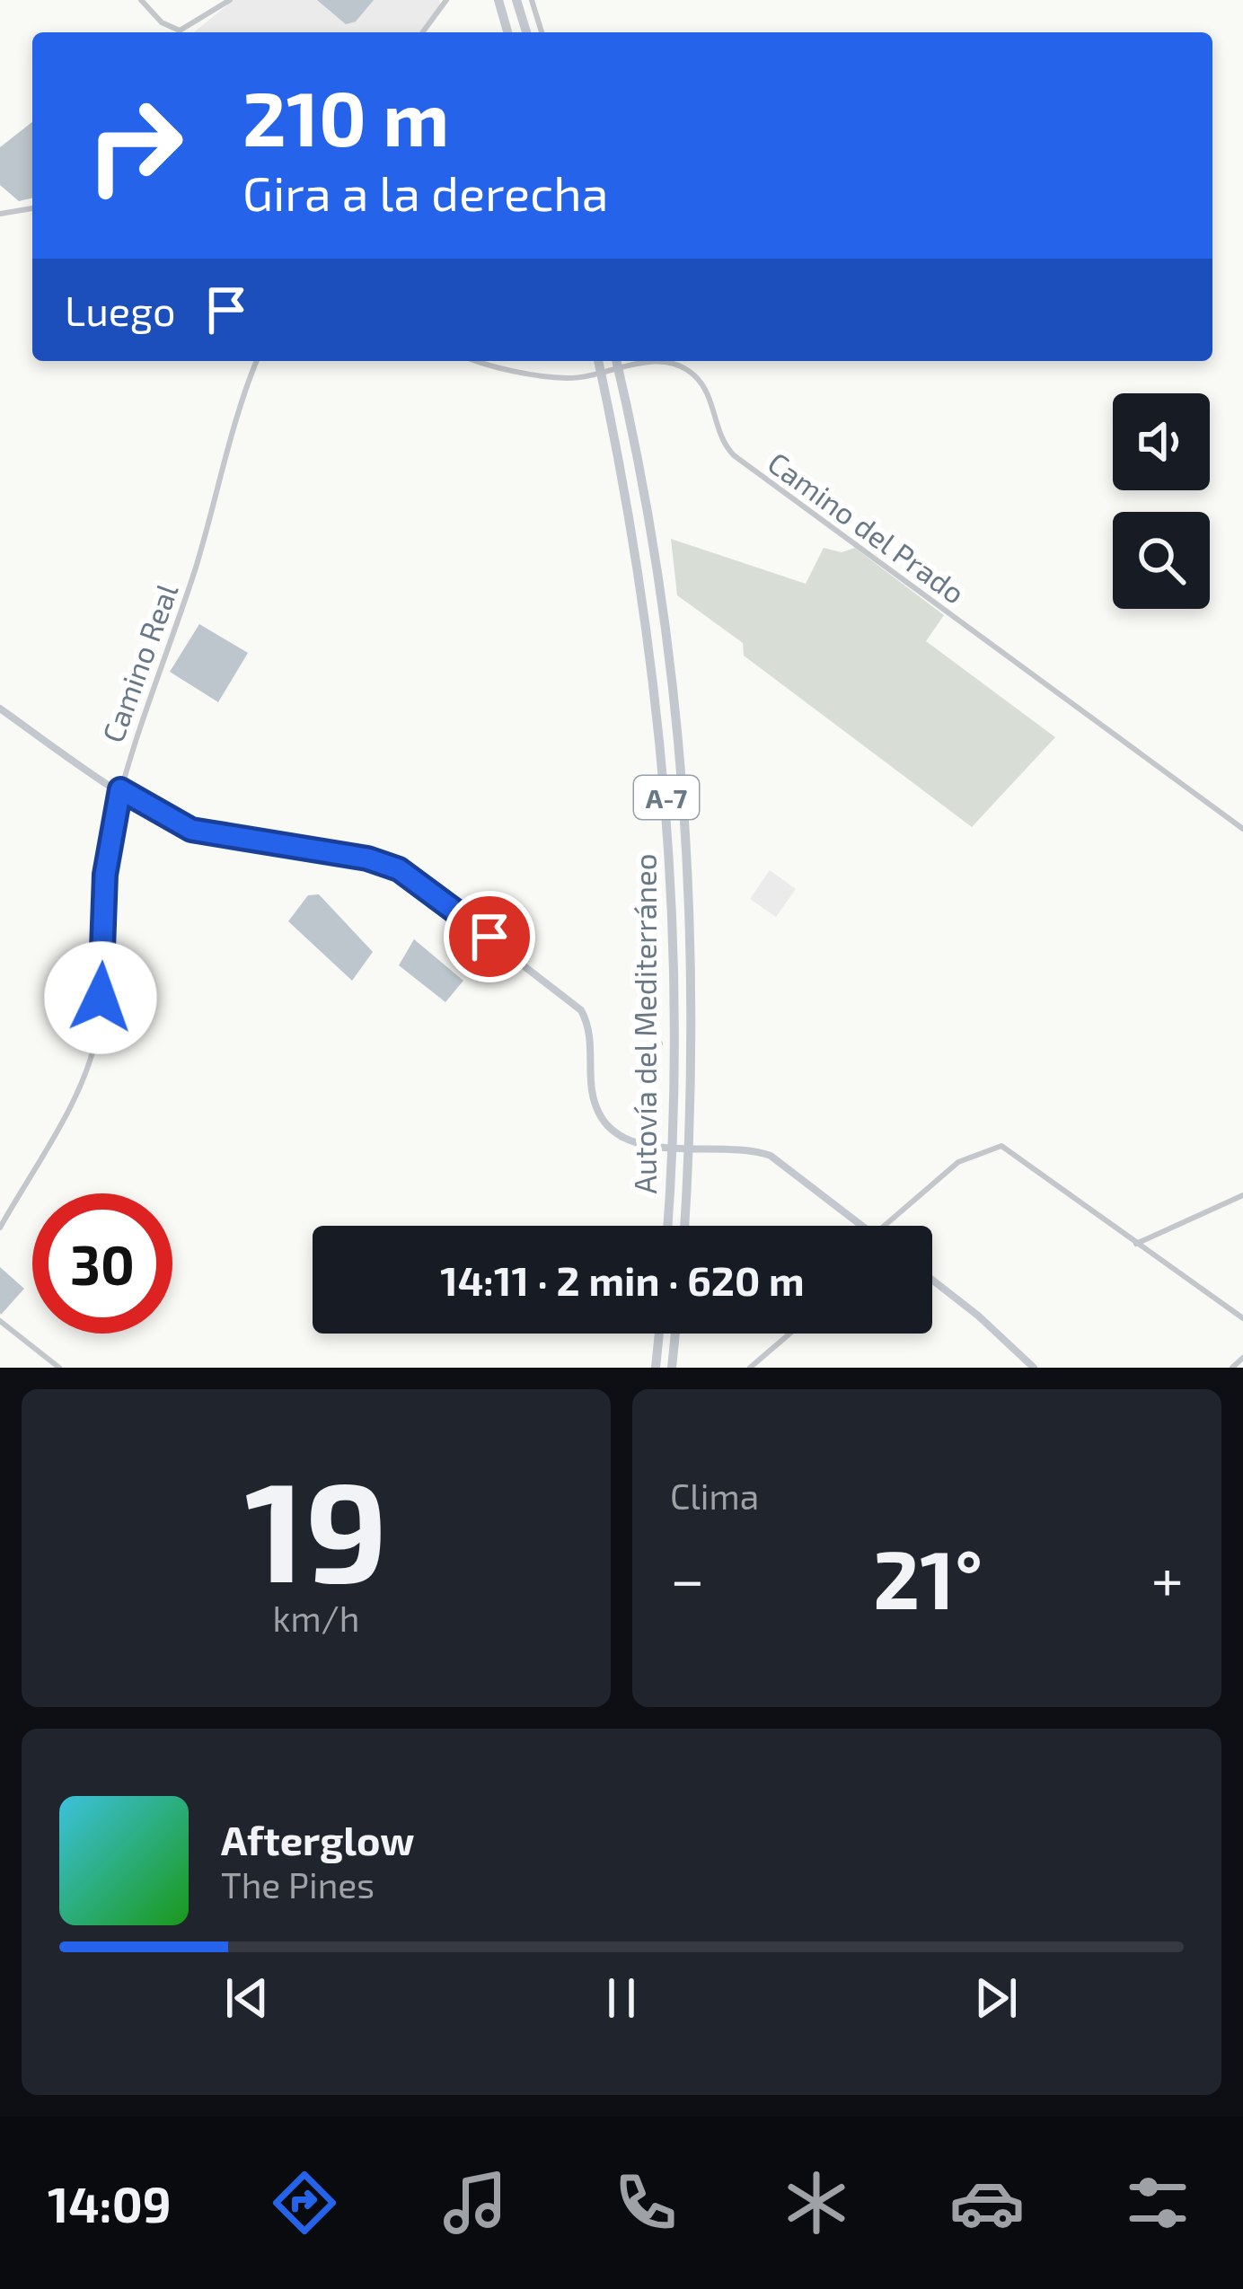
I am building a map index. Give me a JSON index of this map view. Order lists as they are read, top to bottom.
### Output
{
  "streets": {
    "highway": ["A-7", "Autovía del Mediterráneo"],
    "street": ["Camino del Prado", "Camino Real"]
  },
  "page": {
    "turn": ["210 m", "Gira a la derecha"],
    "then": "Luego",
    "limit": "30",
    "trip": "14:11 · 2 min · 620 m",
    "tile": [
      ["19", "km/h"],
      "Clima"
    ],
    "heat": ["−", "21°", "+"],
    "song": ["Afterglow", "The Pines"],
    "tabs": "14:09"
  }
}
